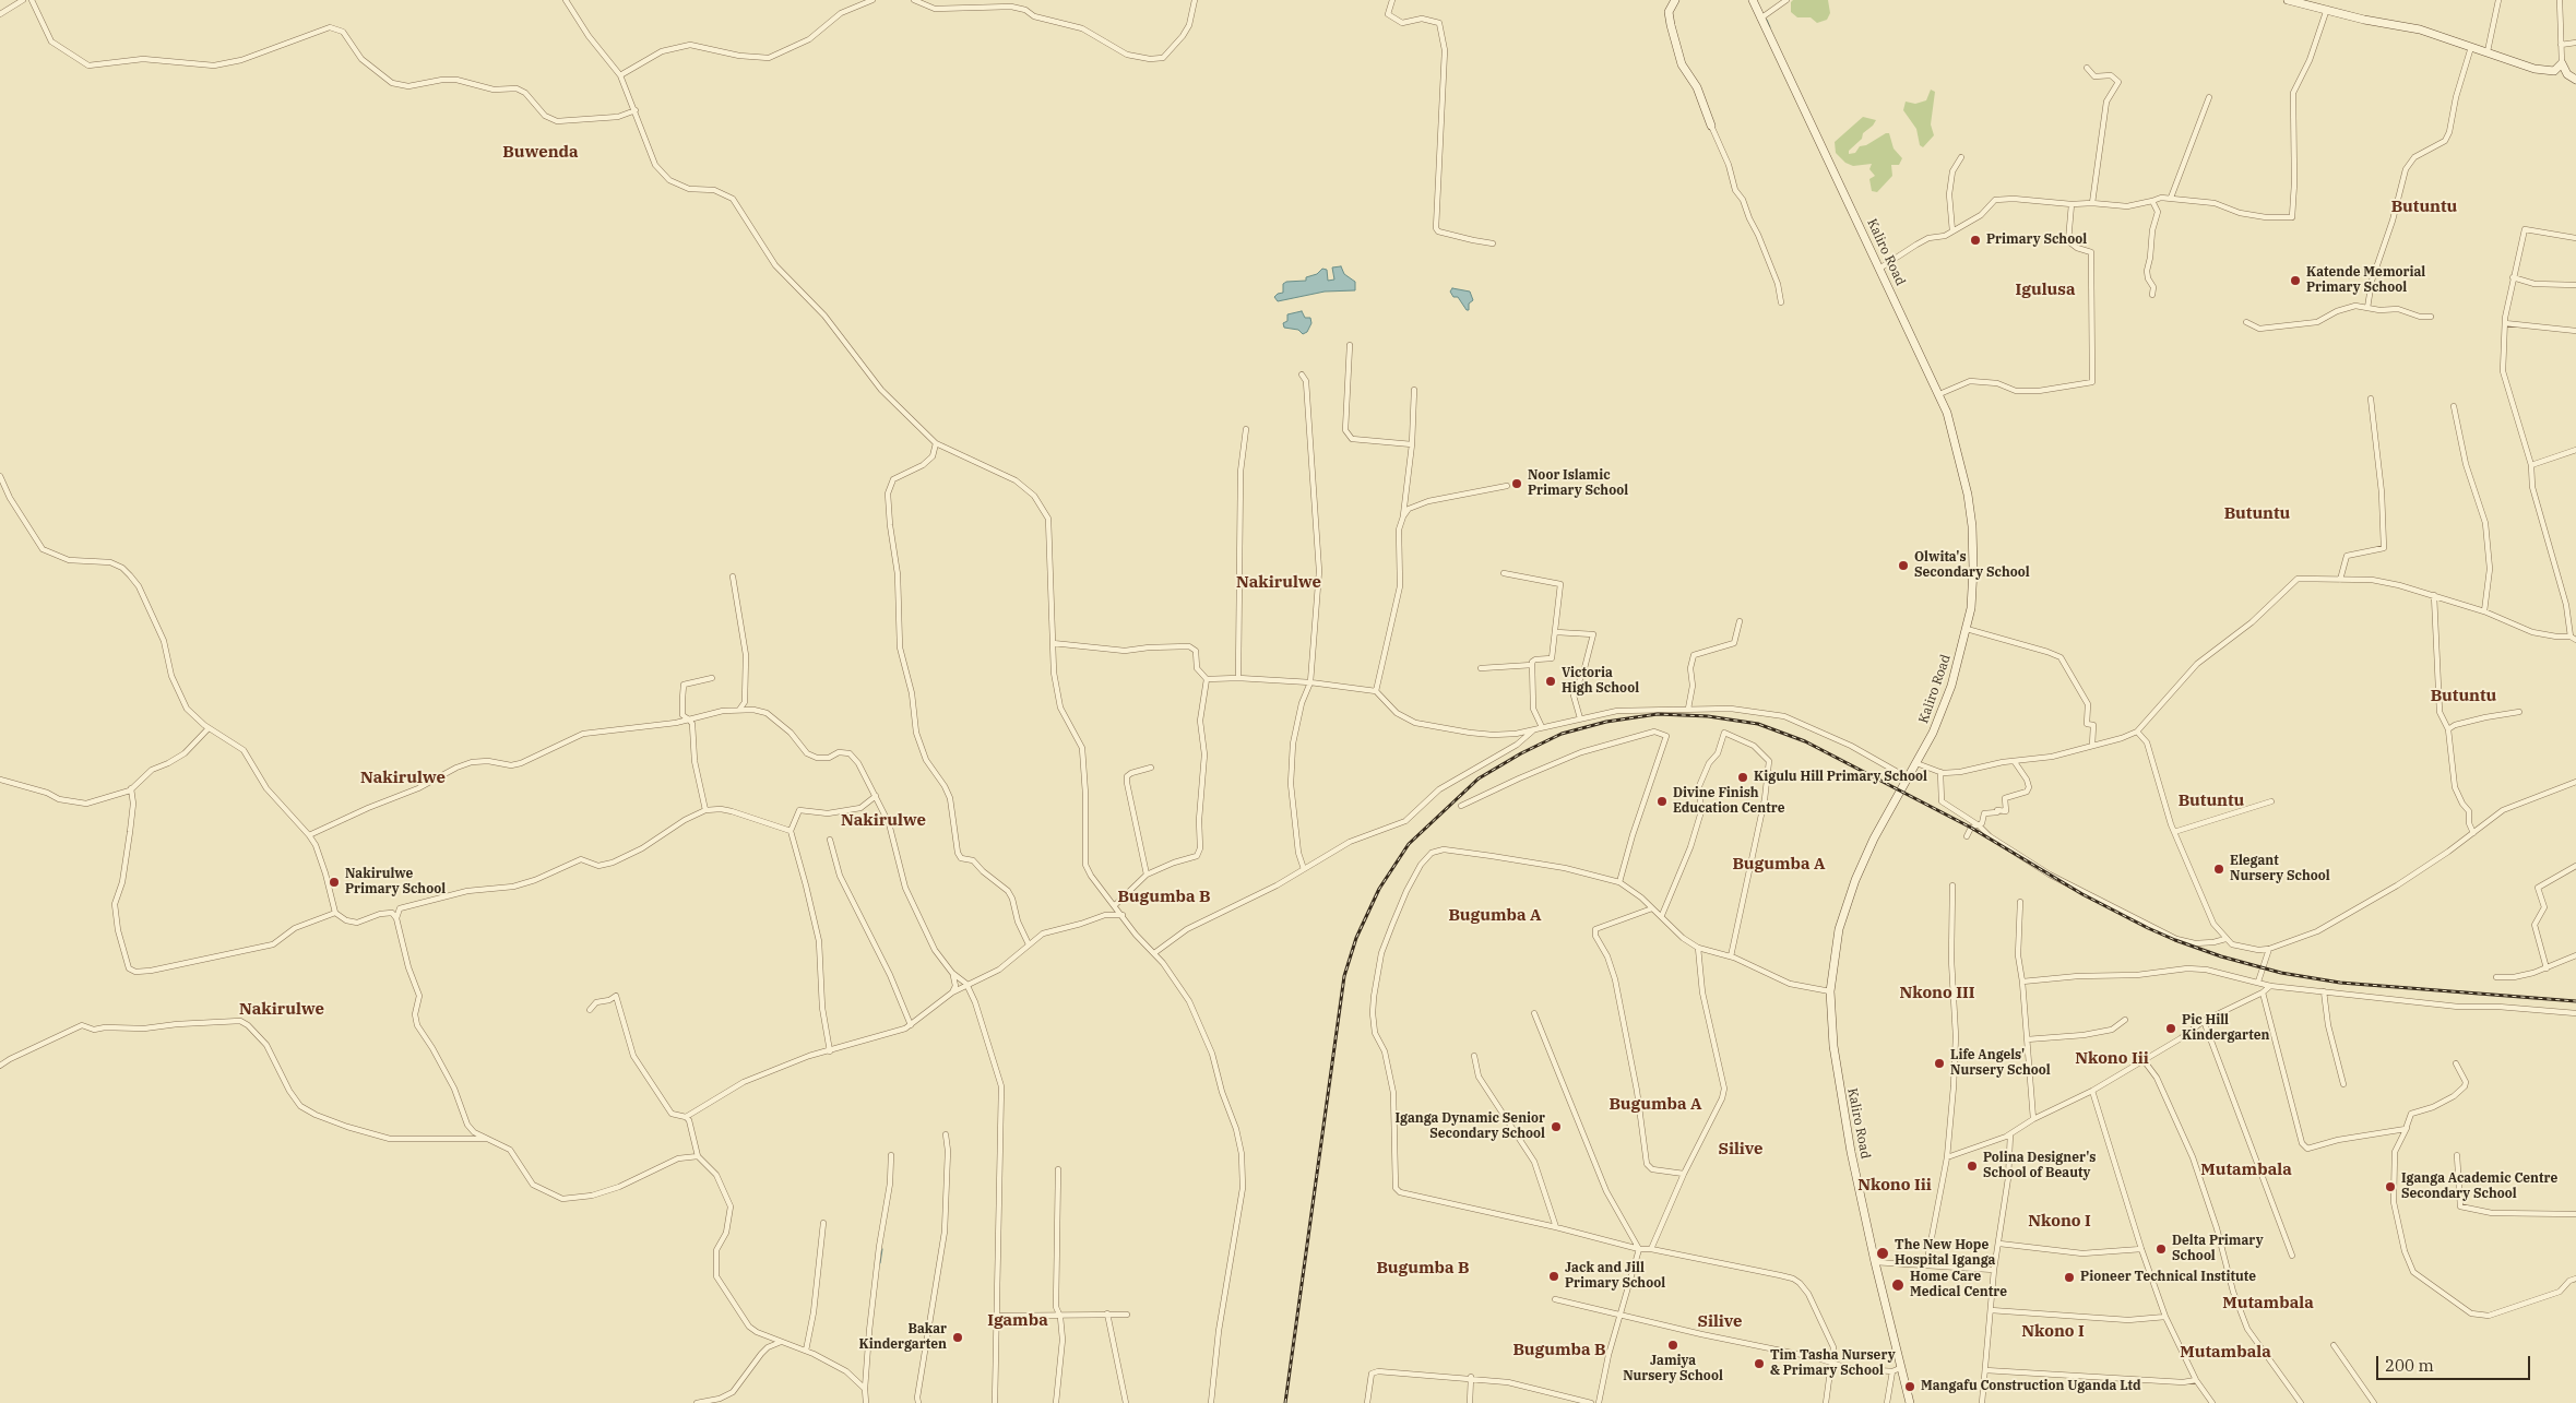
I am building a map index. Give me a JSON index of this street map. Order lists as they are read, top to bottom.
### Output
{
  "streets": {
    "main road": ["Kaliro Road"]
  },
  "districts": [
    "Buwenda",
    "Butuntu",
    "Igulusa",
    "Butuntu",
    "Nakirulwe",
    "Butuntu",
    "Nakirulwe",
    "Butuntu",
    "Nakirulwe",
    "Bugumba A",
    "Bugumba B",
    "Bugumba A",
    "Nkono III",
    "Nakirulwe",
    "Nkono Iii",
    "Bugumba A",
    "Silive",
    "Mutambala",
    "Nkono Iii",
    "Nkono I",
    "Bugumba B",
    "Mutambala",
    "Igamba",
    "Silive",
    "Nkono I",
    "Bugumba B",
    "Mutambala"
  ],
  "places": [
    "Primary School",
    "Katende Memorial Primary School",
    "Noor Islamic Primary School",
    "Olwita's Secondary School",
    "Victoria High School",
    "Kigulu Hill Primary School",
    "Divine Finish Education Centre",
    "Elegant Nursery School",
    "Nakirulwe Primary School",
    "Pic Hill Kindergarten",
    "Life Angels' Nursery School",
    "Iganga Dynamic Senior Secondary School",
    "Polina Designer's School of Beauty",
    "Iganga Academic Centre Secondary School",
    "Delta Primary School",
    "The New Hope Hospital Iganga",
    "Jack and Jill Primary School",
    "Pioneer Technical Institute",
    "Home Care Medical Centre",
    "Bakar Kindergarten",
    "Jamiya Nursery School",
    "Tim Tasha Nursery & Primary School",
    "Mangafu Construction Uganda Ltd"
  ],
  "scale_bar": "200 m"
}
